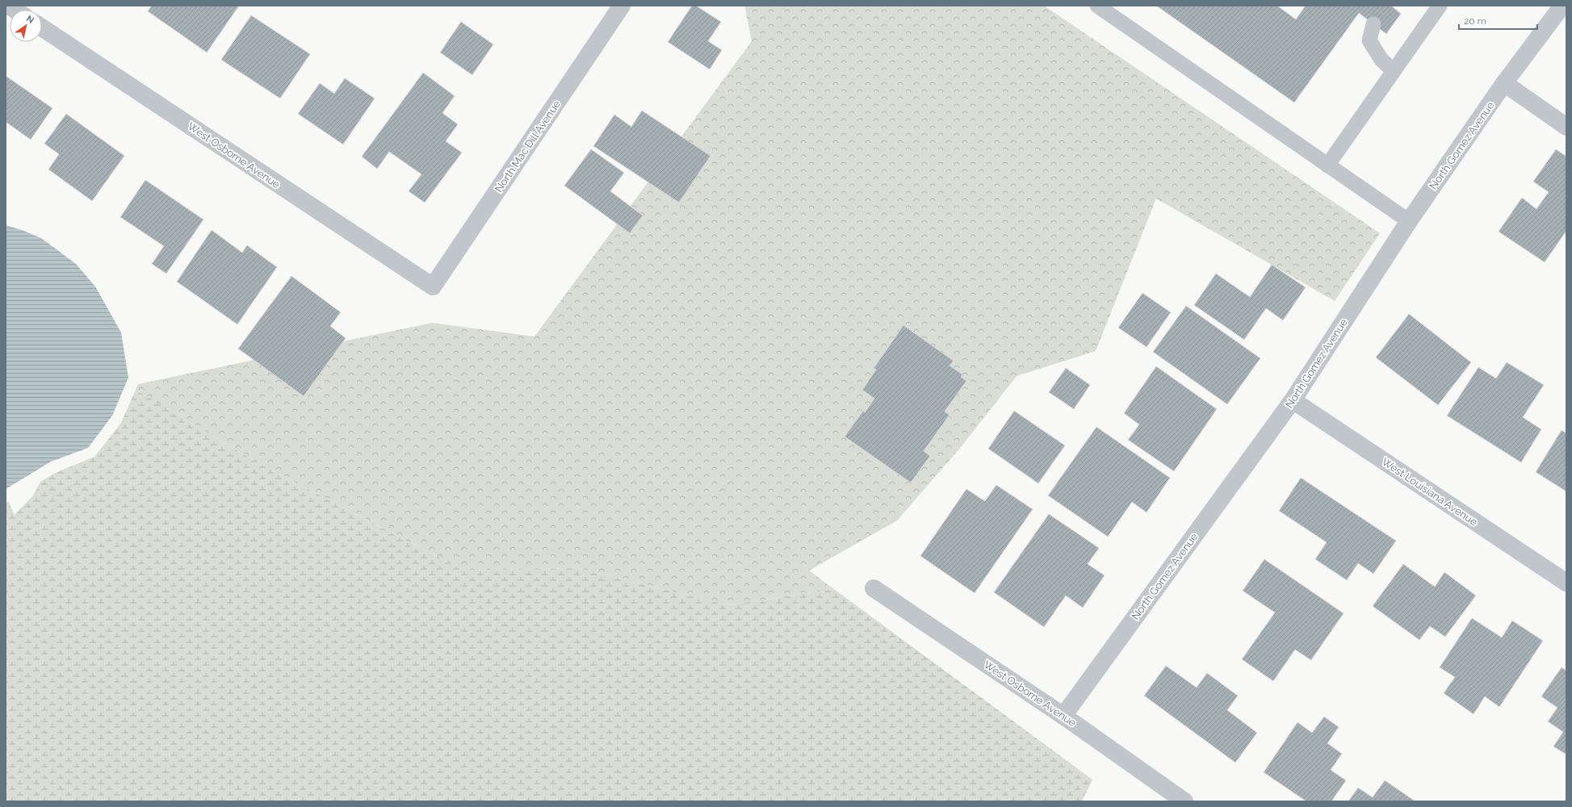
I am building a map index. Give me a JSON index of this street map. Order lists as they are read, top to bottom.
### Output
{
  "streets": {
    "street": [
      "North Gomez Avenue",
      "North Mac Dill Avenue",
      "West Osborne Avenue",
      "West Louisiana Avenue"
    ]
  },
  "crossings": [
    ["North Gomez Avenue", "West Osborne Avenue"],
    ["North Gomez Avenue", "West Louisiana Avenue"],
    ["North Mac Dill Avenue", "West Osborne Avenue"]
  ],
  "scale_bar": "20 m",
  "north": "top right"
}
